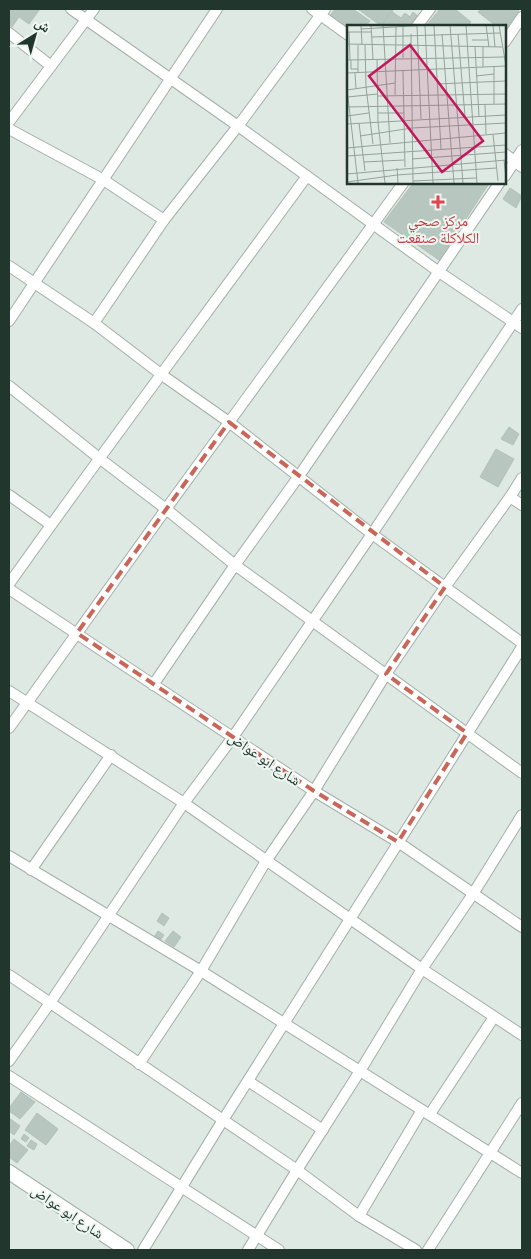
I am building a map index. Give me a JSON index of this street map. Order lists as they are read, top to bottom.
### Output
{
  "streets": {
    "street": ["شارع ابو عواض"]
  },
  "places": {
    "health": ["مركز صحي الكلاكلة صنقعت"]
  },
  "north": "top right"
}
